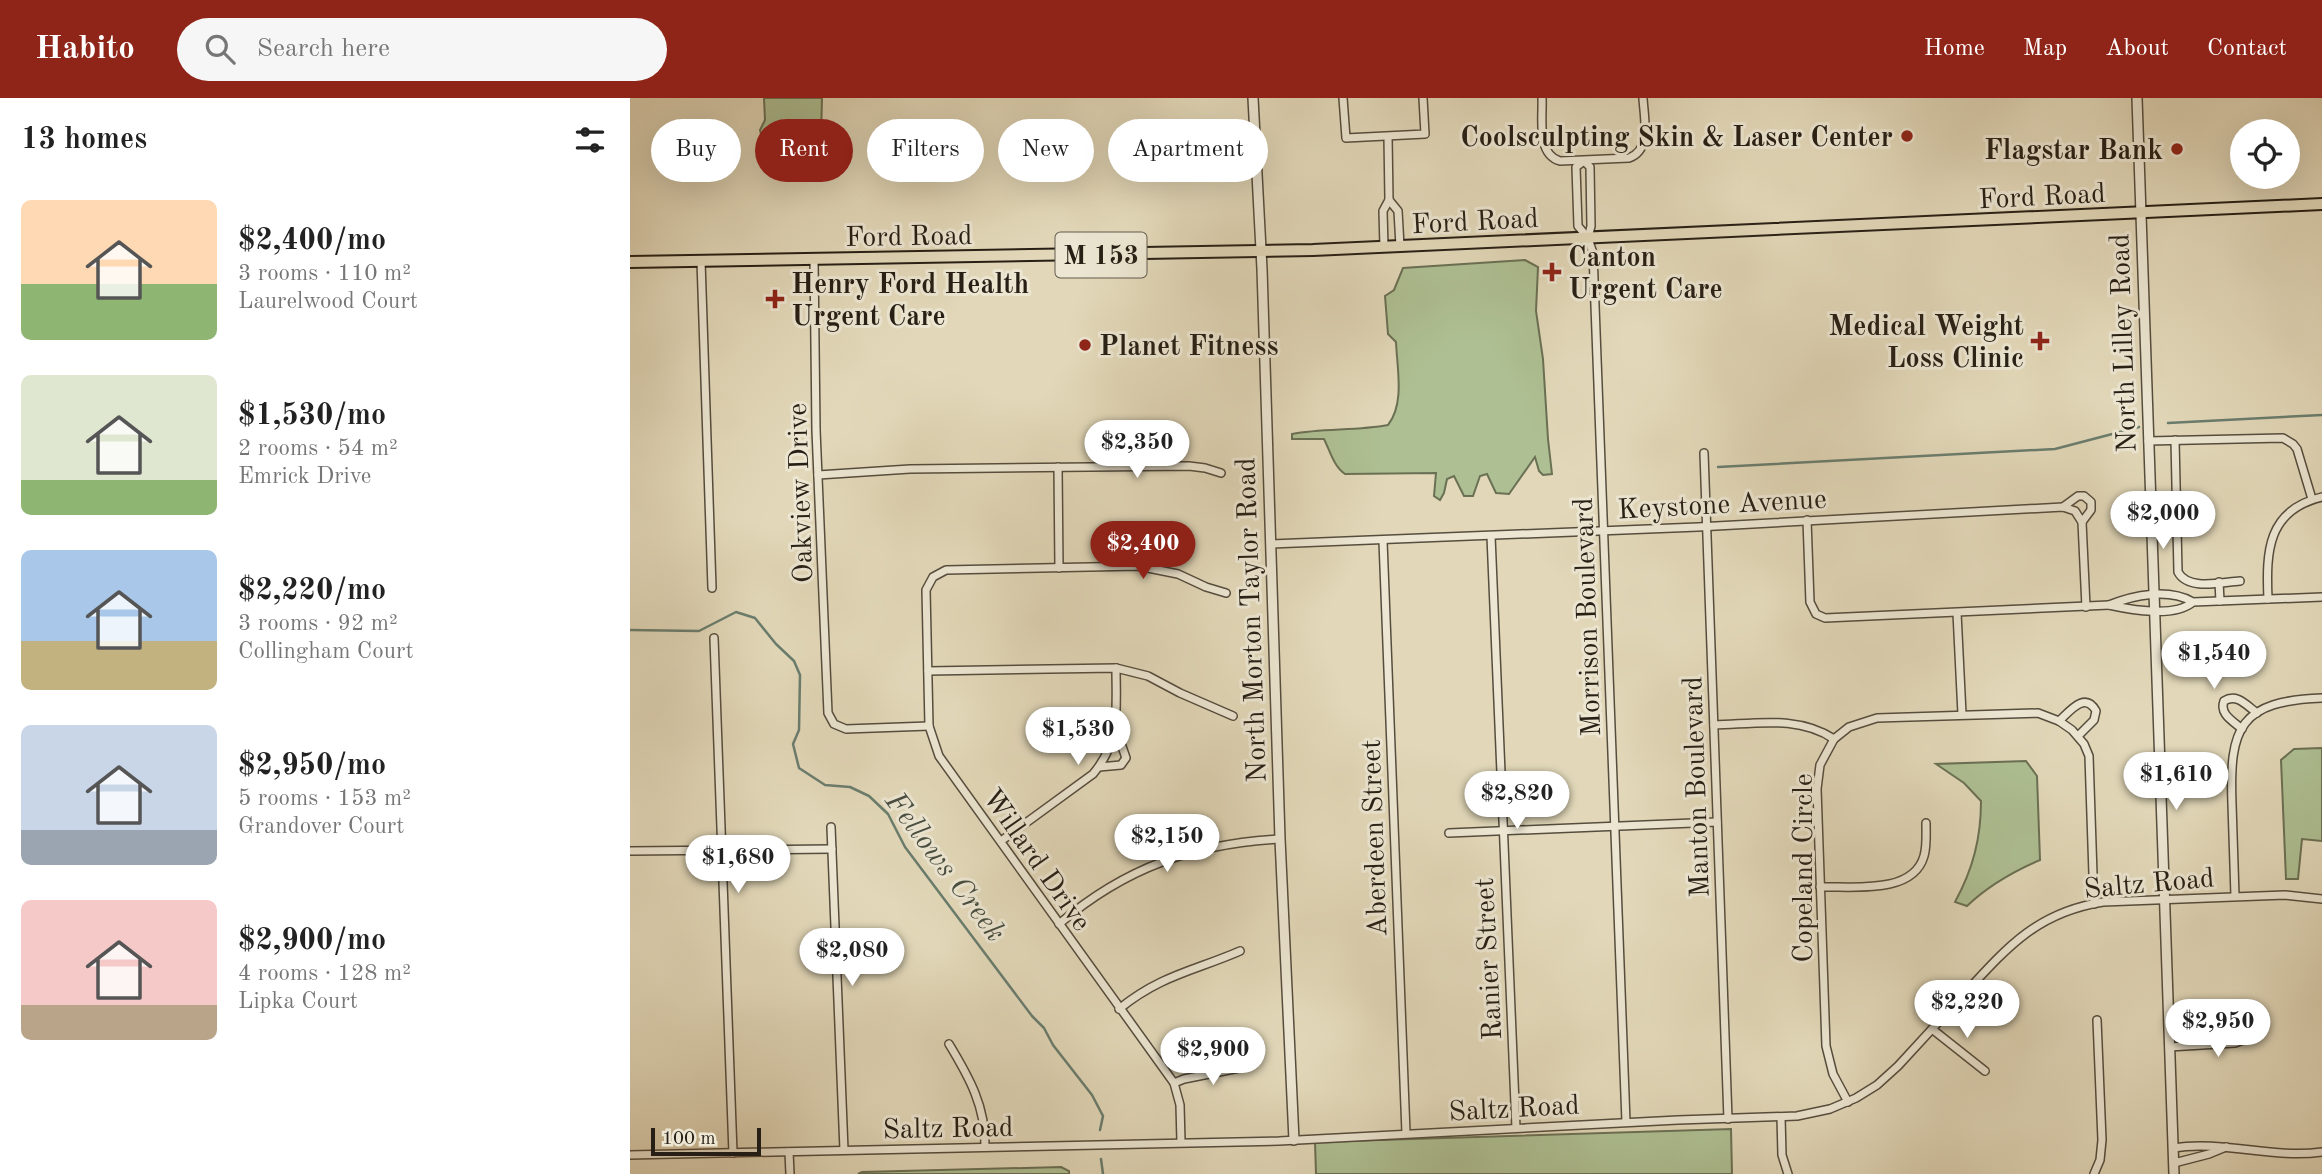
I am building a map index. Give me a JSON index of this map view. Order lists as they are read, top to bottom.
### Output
{
  "streets": {
    "main road": ["Ford Road", "M 153"],
    "street": [
      "North Lilley Road",
      "Oakview Drive",
      "Keystone Avenue",
      "Morrison Boulevard",
      "North Morton Taylor Road",
      "Manton Boulevard",
      "Aberdeen Street",
      "Willard Drive",
      "Copeland Circle",
      "Saltz Road",
      "Ranier Street"
    ]
  },
  "crossings": [
    ["Ford Road", "North Lilley Road"],
    ["Ford Road", "Oakview Drive"],
    ["Ford Road", "Morrison Boulevard"],
    ["Ford Road", "North Morton Taylor Road"],
    ["North Lilley Road", "Saltz Road"],
    ["Oakview Drive", "Willard Drive"],
    ["Keystone Avenue", "Morrison Boulevard"],
    ["Keystone Avenue", "North Morton Taylor Road"],
    ["Keystone Avenue", "Manton Boulevard"],
    ["Keystone Avenue", "Aberdeen Street"],
    ["Keystone Avenue", "Ranier Street"],
    ["Morrison Boulevard", "Saltz Road"],
    ["North Morton Taylor Road", "Saltz Road"],
    ["Manton Boulevard", "Saltz Road"],
    ["Aberdeen Street", "Saltz Road"],
    ["Willard Drive", "Saltz Road"],
    ["Copeland Circle", "Saltz Road"],
    ["Saltz Road", "Ranier Street"]
  ],
  "water": ["Fellows Creek"],
  "places": {
    "other": ["Coolsculpting Skin & Laser Center", "Flagstar Bank", "Planet Fitness"],
    "health": ["Canton Urgent Care", "Henry Ford Health Urgent Care", "Medical Weight Loss Clinic"]
  },
  "scale_bar": "100 m",
  "page": {
    "header": "Habito",
    "search": "Search here",
    "nav": [
      "Home",
      "Map",
      "About",
      "Contact"
    ],
    "heading": "13 homes",
    "chip": [
      "Buy",
      "Rent",
      "Filters",
      "New",
      "Apartment"
    ],
    "list": [
      {
        "name": "$2,400/mo",
        "note": "3 rooms · 110 m² · Laurelwood Court"
      },
      {
        "name": "$1,530/mo",
        "note": "2 rooms · 54 m² · Emrick Drive"
      },
      {
        "name": "$2,220/mo",
        "note": "3 rooms · 92 m² · Collingham Court"
      },
      {
        "name": "$2,950/mo",
        "note": "5 rooms · 153 m² · Grandover Court"
      },
      {
        "name": "$2,900/mo",
        "note": "4 rooms · 128 m² · Lipka Court"
      }
    ],
    "price": [
      "$2,350",
      "$2,000",
      "$2,400",
      "$1,540",
      "$1,530",
      "$1,610",
      "$2,820",
      "$2,150",
      "$1,680",
      "$2,080",
      "$2,220",
      "$2,950",
      "$2,900"
    ],
    "scale": "100 m"
  }
}
